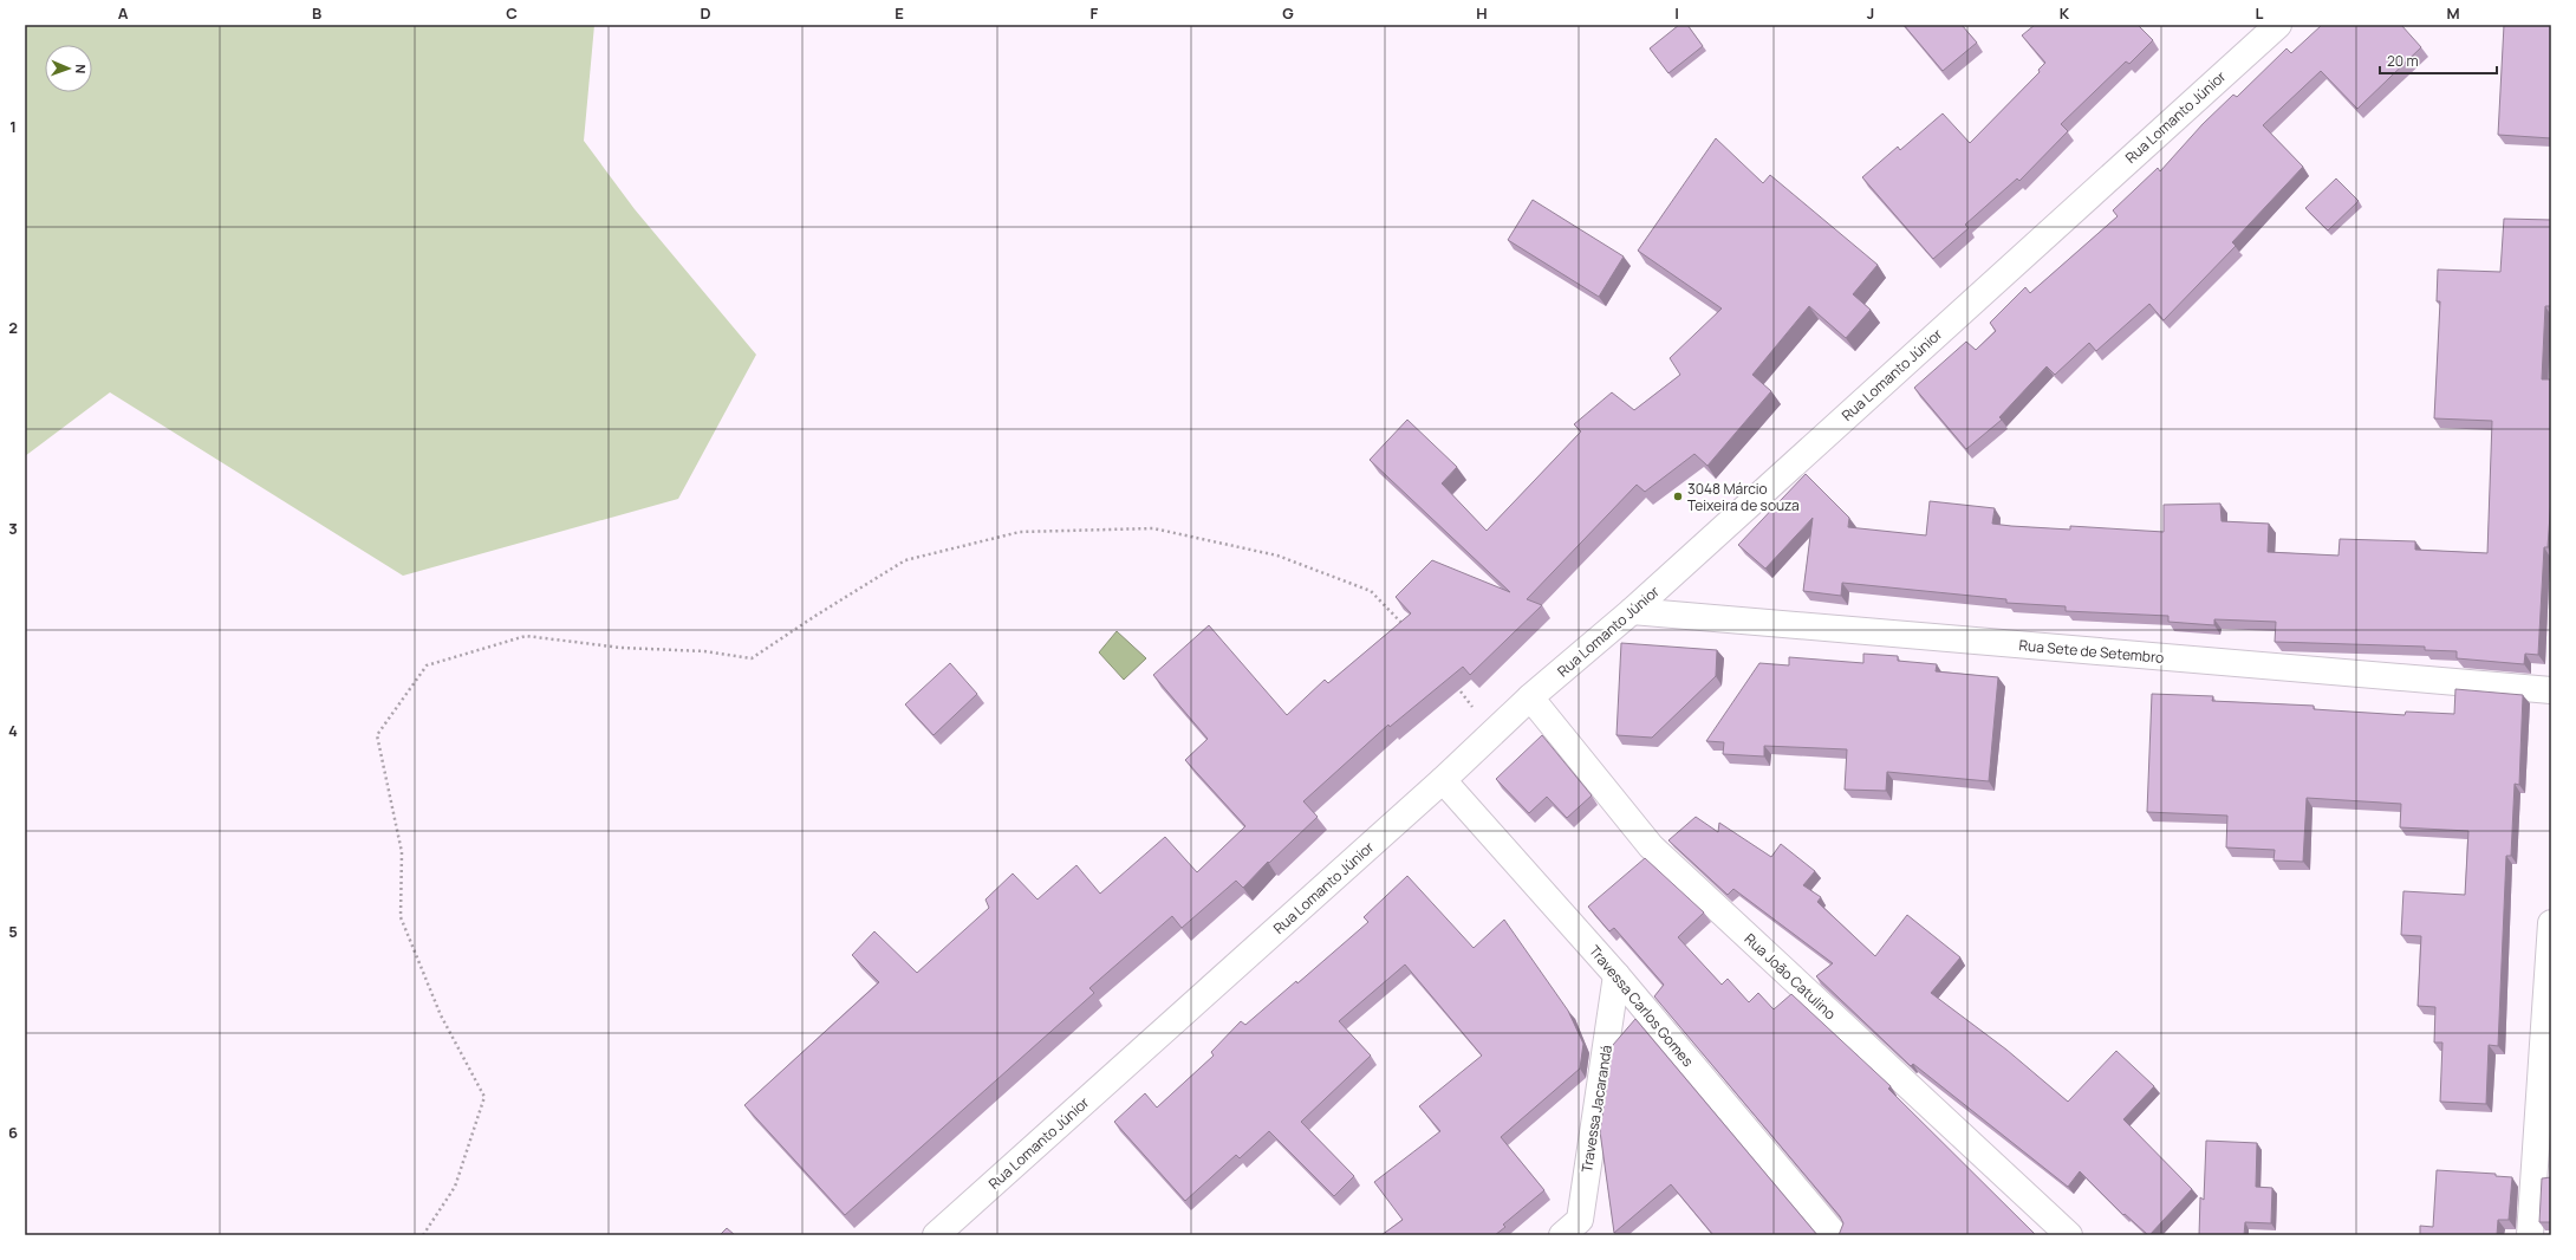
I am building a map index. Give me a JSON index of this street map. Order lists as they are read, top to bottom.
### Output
{
  "streets": {
    "street": [
      "Rua Lomanto Júnior",
      "Rua Sete de Setembro",
      "Rua João Catulino",
      "Travessa Carlos Gomes",
      "Travessa Jacarandá"
    ]
  },
  "crossings": [
    ["Rua Lomanto Júnior", "Rua Sete de Setembro"],
    ["Rua Lomanto Júnior", "Rua João Catulino"],
    ["Rua Lomanto Júnior", "Travessa Carlos Gomes"],
    ["Travessa Carlos Gomes", "Travessa Jacarandá"]
  ],
  "places": ["3048 Márcio Teixeira de souza"],
  "scale_bar": "20 m",
  "north": "right",
  "grid": {
    "columns": [
      "A",
      "B",
      "C",
      "D",
      "E",
      "F",
      "G",
      "H",
      "I",
      "J",
      "K",
      "L",
      "M"
    ],
    "rows": [
      "1",
      "2",
      "3",
      "4",
      "5",
      "6"
    ]
  }
}
